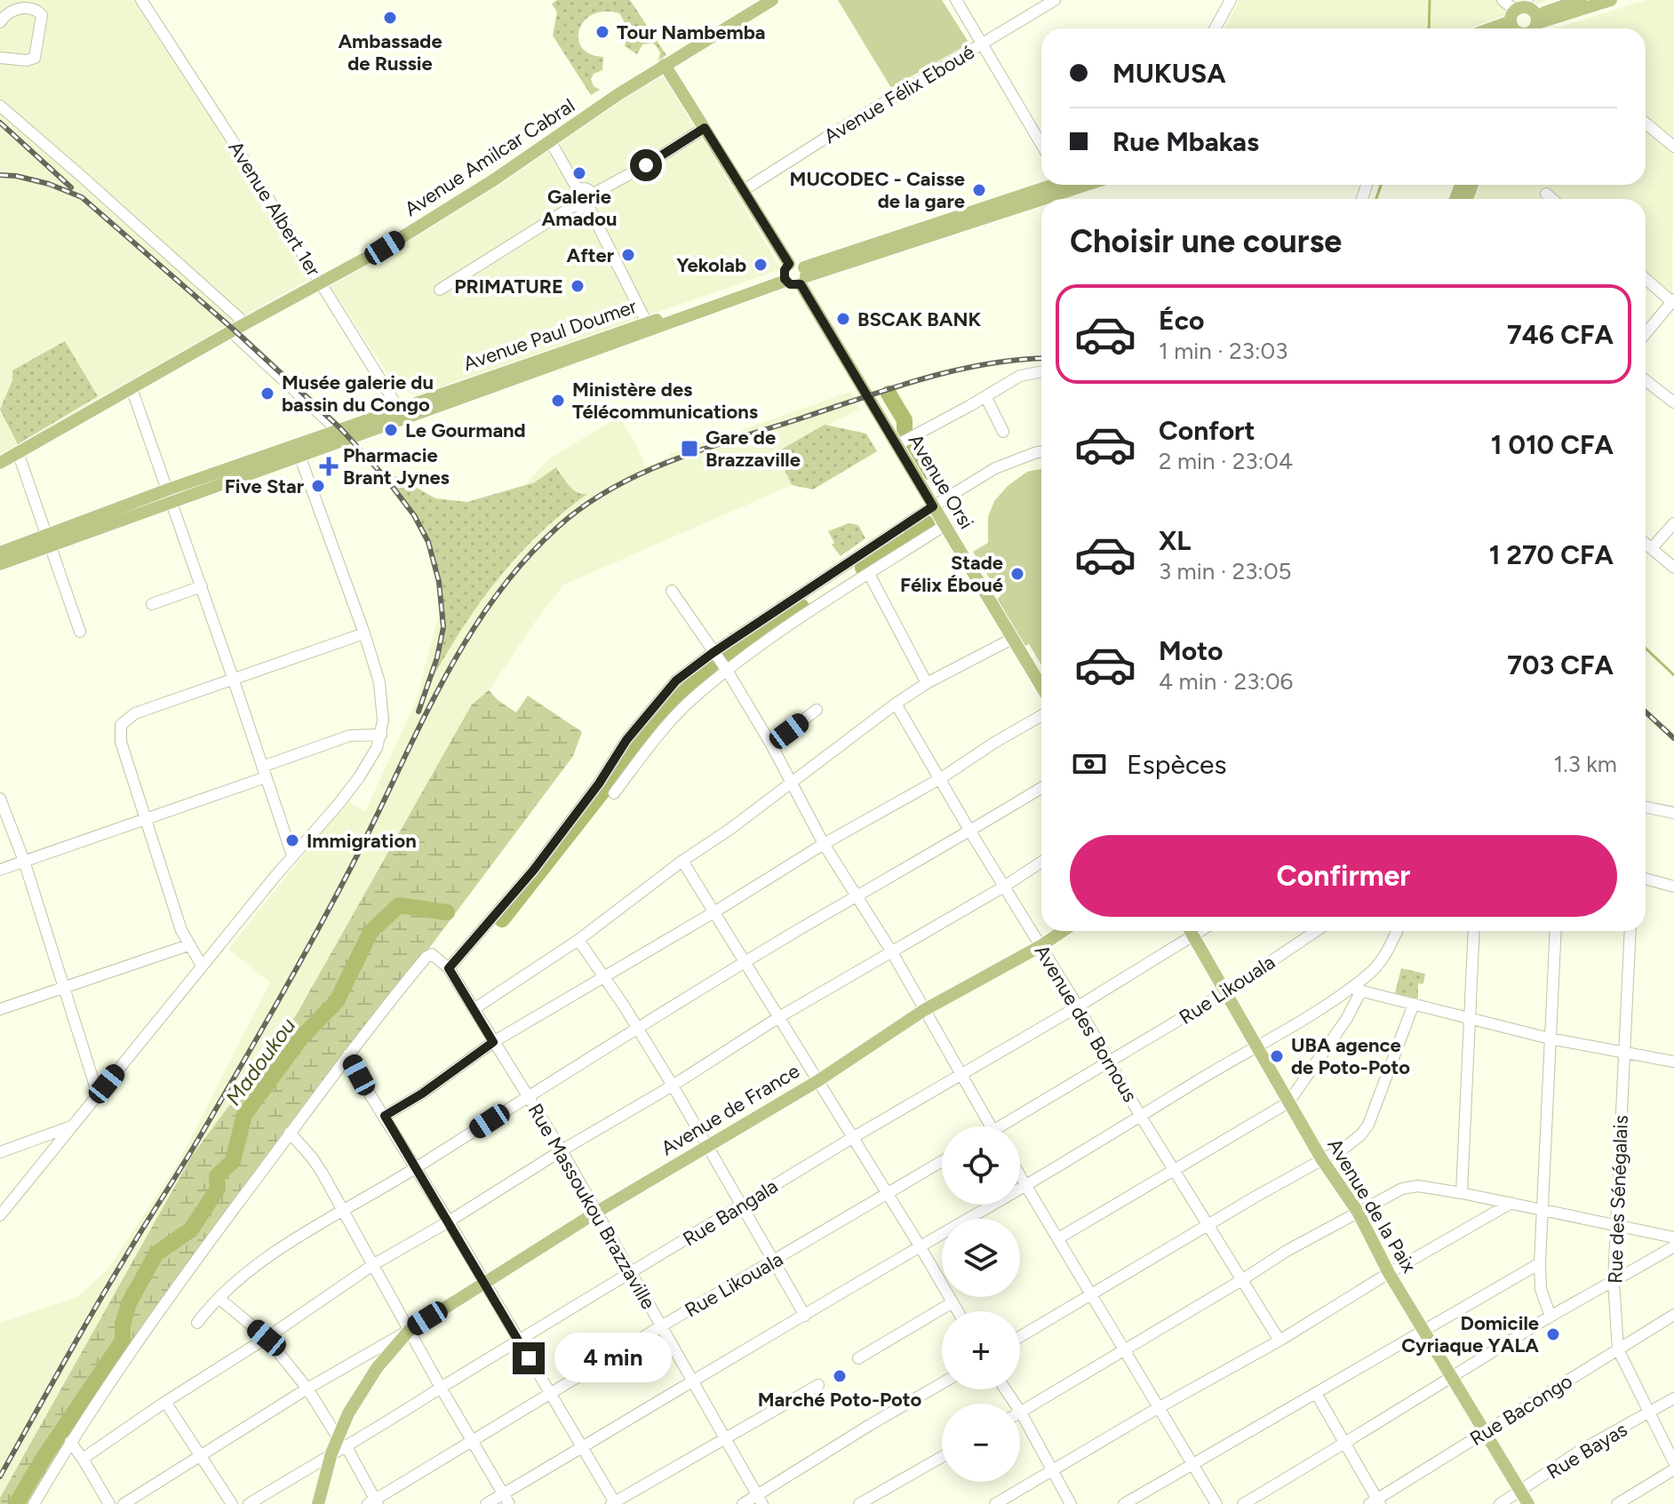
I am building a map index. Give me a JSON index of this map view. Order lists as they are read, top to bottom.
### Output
{
  "streets": {
    "main road": [
      "Avenue Amilcar Cabral",
      "Avenue Paul Doumer",
      "Avenue Orsi",
      "Avenue de France",
      "Avenue de la Paix"
    ],
    "street": [
      "Avenue Félix Eboué",
      "Avenue Albert 1er",
      "Rue Likouala",
      "Avenue des Bornous",
      "Rue des Sénégalais",
      "Rue Massoukou Brazzaville",
      "Rue Bangala",
      "Rue Bacongo",
      "Rue Bayas"
    ]
  },
  "crossings": [
    ["Avenue Amilcar Cabral", "Avenue Albert 1er"],
    ["Avenue Albert 1er", "Avenue Paul Doumer"],
    ["Rue Likouala", "Avenue des Bornous"],
    ["Rue Likouala", "Avenue de la Paix"],
    ["Rue Likouala", "Rue Massoukou Brazzaville"],
    ["Avenue des Bornous", "Avenue de France"],
    ["Avenue des Bornous", "Rue Bangala"],
    ["Avenue de France", "Rue Massoukou Brazzaville"],
    ["Avenue de France", "Rue Bangala"],
    ["Rue des Sénégalais", "Rue Bacongo"],
    ["Rue des Sénégalais", "Rue Bayas"],
    ["Avenue de la Paix", "Rue Bacongo"],
    ["Avenue de la Paix", "Rue Bayas"],
    ["Rue Massoukou Brazzaville", "Rue Bangala"]
  ],
  "water": ["Madoukou"],
  "places": {
    "other": [
      "Ambassade de Russie",
      "Tour Nambemba",
      "Galerie Amadou",
      "MUCODEC - Caisse de la gare",
      "After",
      "Yekolab",
      "PRIMATURE",
      "BSCAK BANK",
      "Musée galerie du bassin du Congo",
      "Ministère des Télécommunications",
      "Le Gourmand",
      "Five Star",
      "Stade Félix Éboué",
      "Immigration",
      "UBA agence de Poto-Poto",
      "Domicile Cyriaque YALA",
      "Marché Poto-Poto"
    ],
    "transit": ["Gare de Brazzaville"],
    "health": ["Pharmacie Brant Jynes"]
  },
  "page": {
    "banner": ["MUKUSA", "Rue Mbakas"],
    "heading": "Choisir une course",
    "list": [
      {
        "name": "Éco",
        "note": "1 min · 23:03",
        "value": "746 CFA"
      },
      {
        "name": "Confort",
        "note": "2 min · 23:04",
        "value": "1 010 CFA"
      },
      {
        "name": "XL",
        "note": "3 min · 23:05",
        "value": "1 270 CFA"
      },
      {
        "name": "Moto",
        "note": "4 min · 23:06",
        "value": "703 CFA"
      }
    ],
    "pay": ["Espèces", "1.3 km"],
    "buttons": "Confirmer",
    "map_buttons": ["+", "−"],
    "bubble": "4 min"
  }
}
